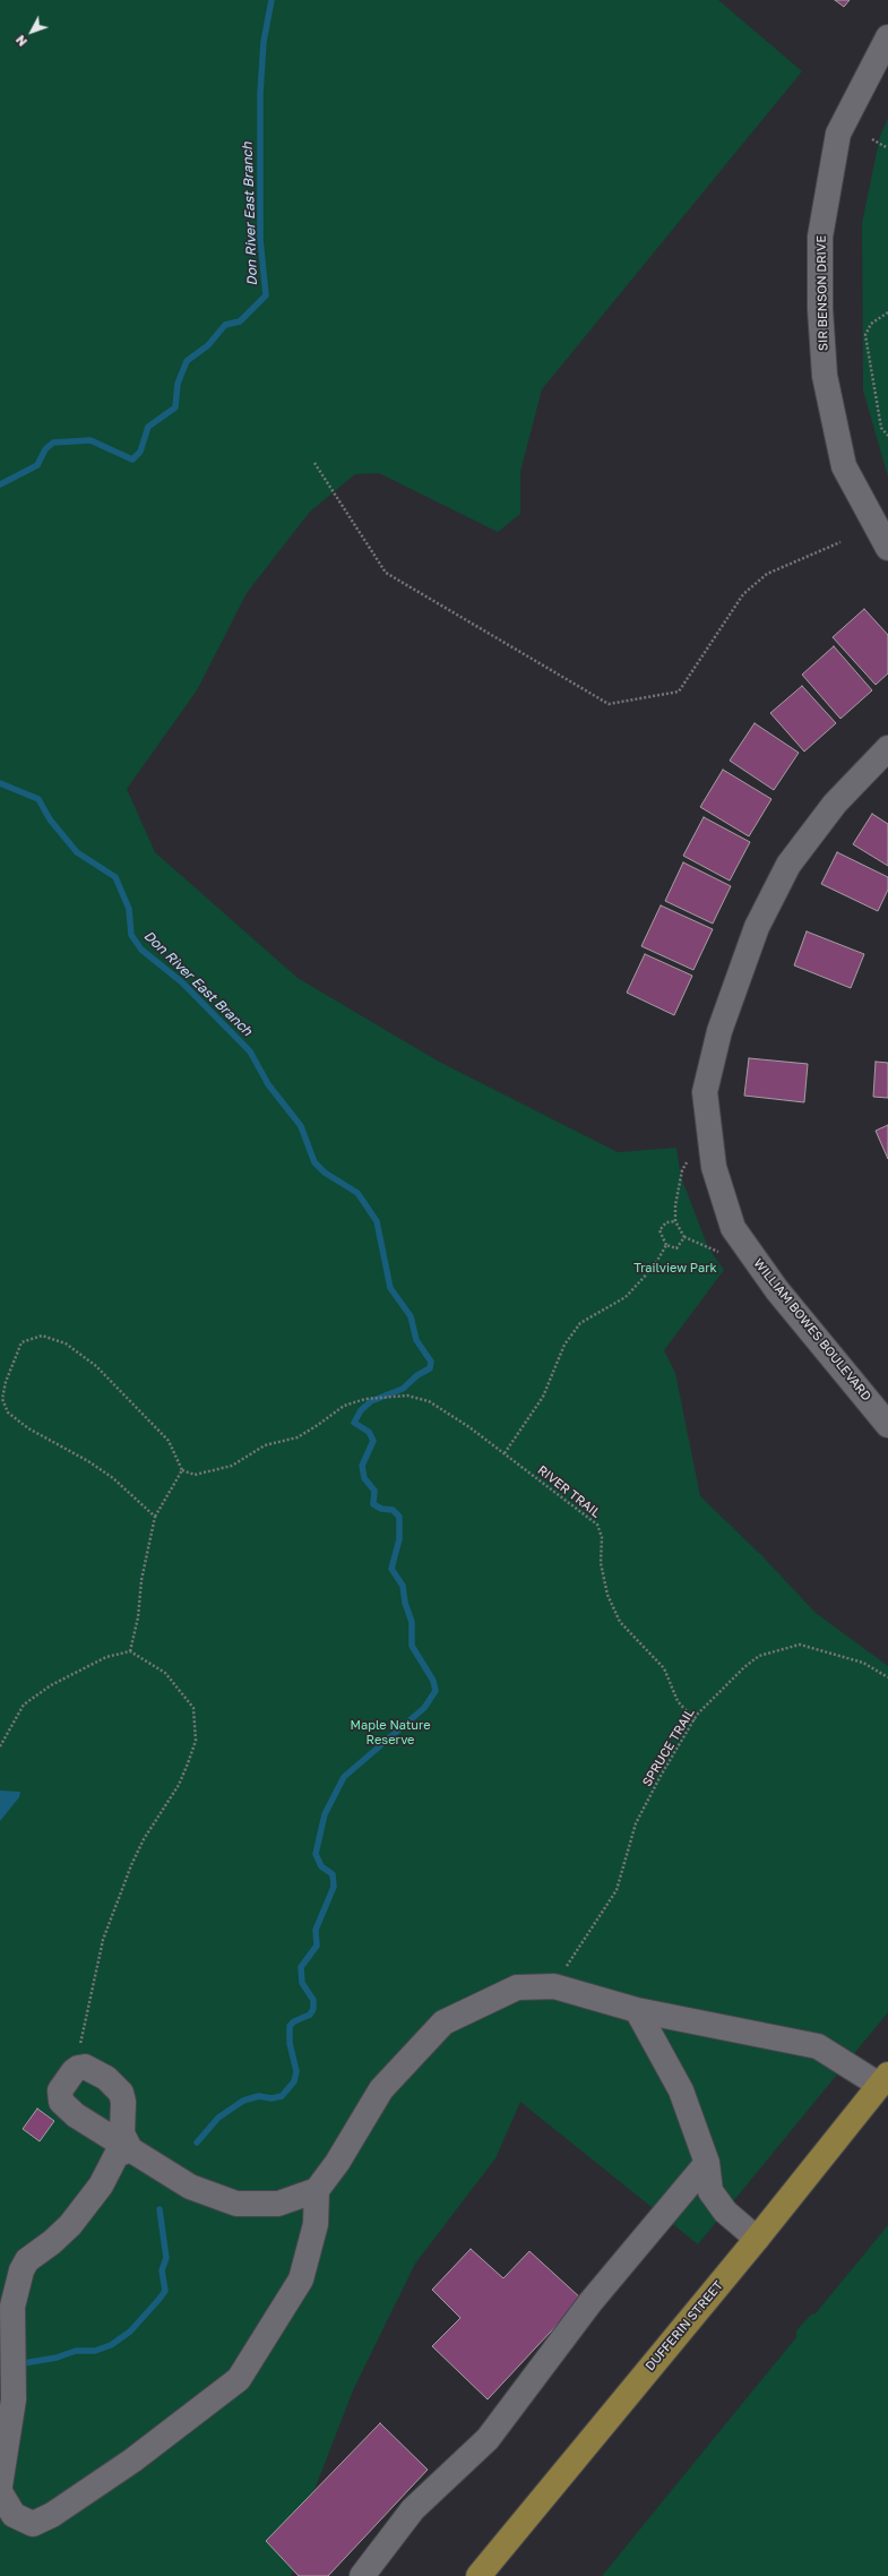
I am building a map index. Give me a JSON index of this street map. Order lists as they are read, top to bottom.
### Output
{
  "streets": {
    "main road": ["DUFFERIN STREET"],
    "street": ["SIR BENSON DRIVE", "WILLIAM BOWES BOULEVARD"],
    "path": ["RIVER TRAIL", "SPRUCE TRAIL"]
  },
  "crossings": [
    ["RIVER TRAIL", "SPRUCE TRAIL"]
  ],
  "water": ["Don River East Branch"],
  "parks": ["Trailview Park", "Maple Nature Reserve"],
  "north": "bottom left"
}
